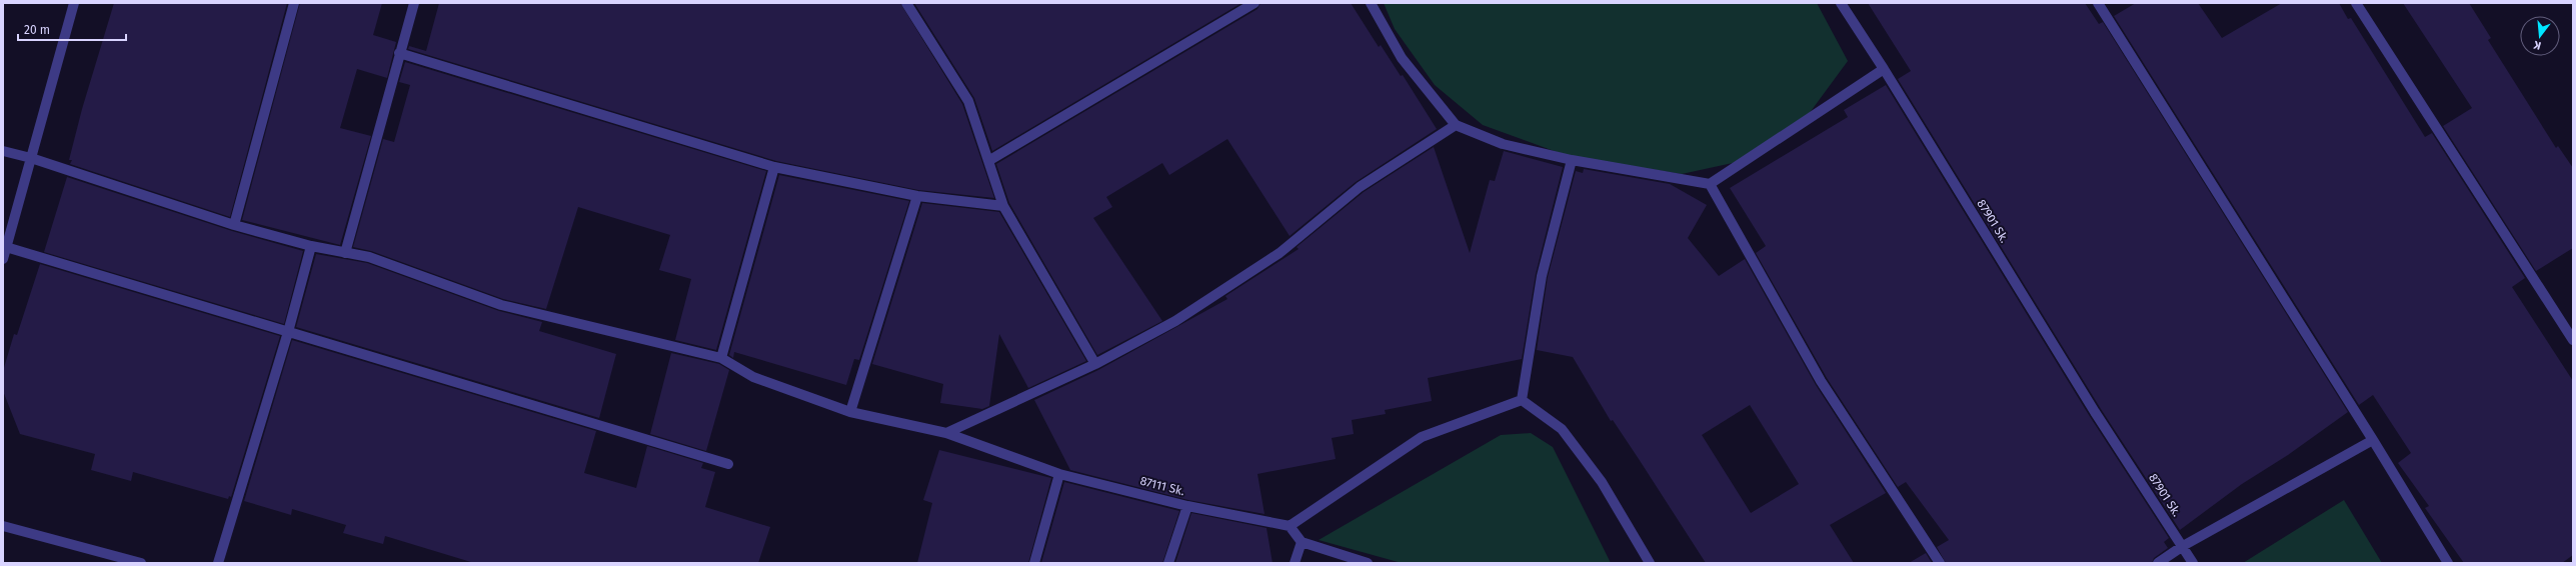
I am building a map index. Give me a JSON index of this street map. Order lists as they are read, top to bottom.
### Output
{
  "streets": {
    "street": ["87901 Sk.", "87111 Sk."]
  },
  "scale_bar": "20 m",
  "north": "bottom"
}
